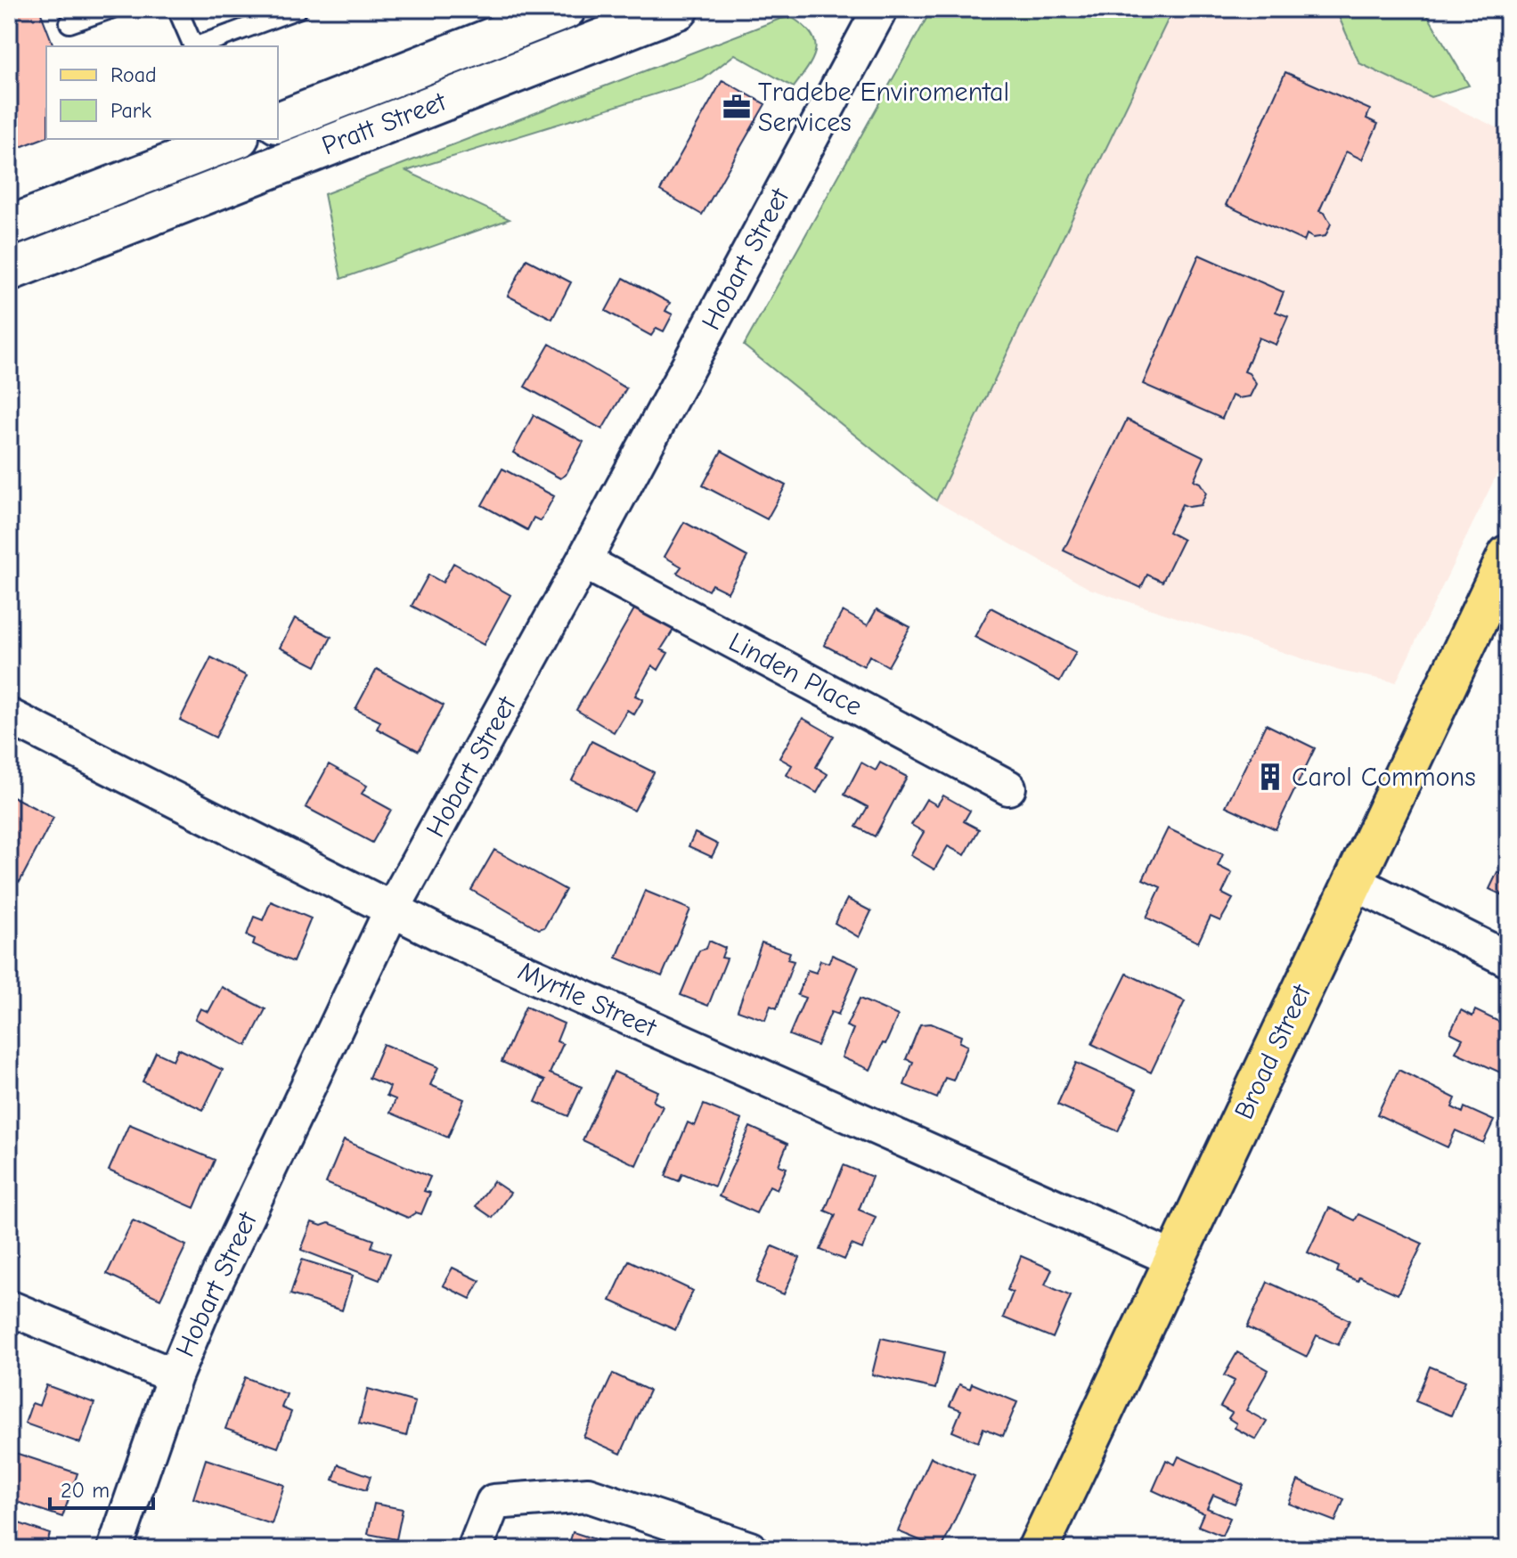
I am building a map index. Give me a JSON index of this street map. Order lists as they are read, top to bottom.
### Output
{
  "streets": {
    "main road": ["Broad Street"],
    "street": [
      "Pratt Street",
      "Hobart Street",
      "Linden Place",
      "Myrtle Street"
    ]
  },
  "crossings": [
    ["Hobart Street", "Linden Place"],
    ["Hobart Street", "Myrtle Street"],
    ["Myrtle Street", "Broad Street"]
  ],
  "places": {
    "office": ["Tradebe Enviromental Services"],
    "building": ["Carol Commons"]
  },
  "legend": ["Road", "Park"],
  "scale_bar": "20 m"
}
